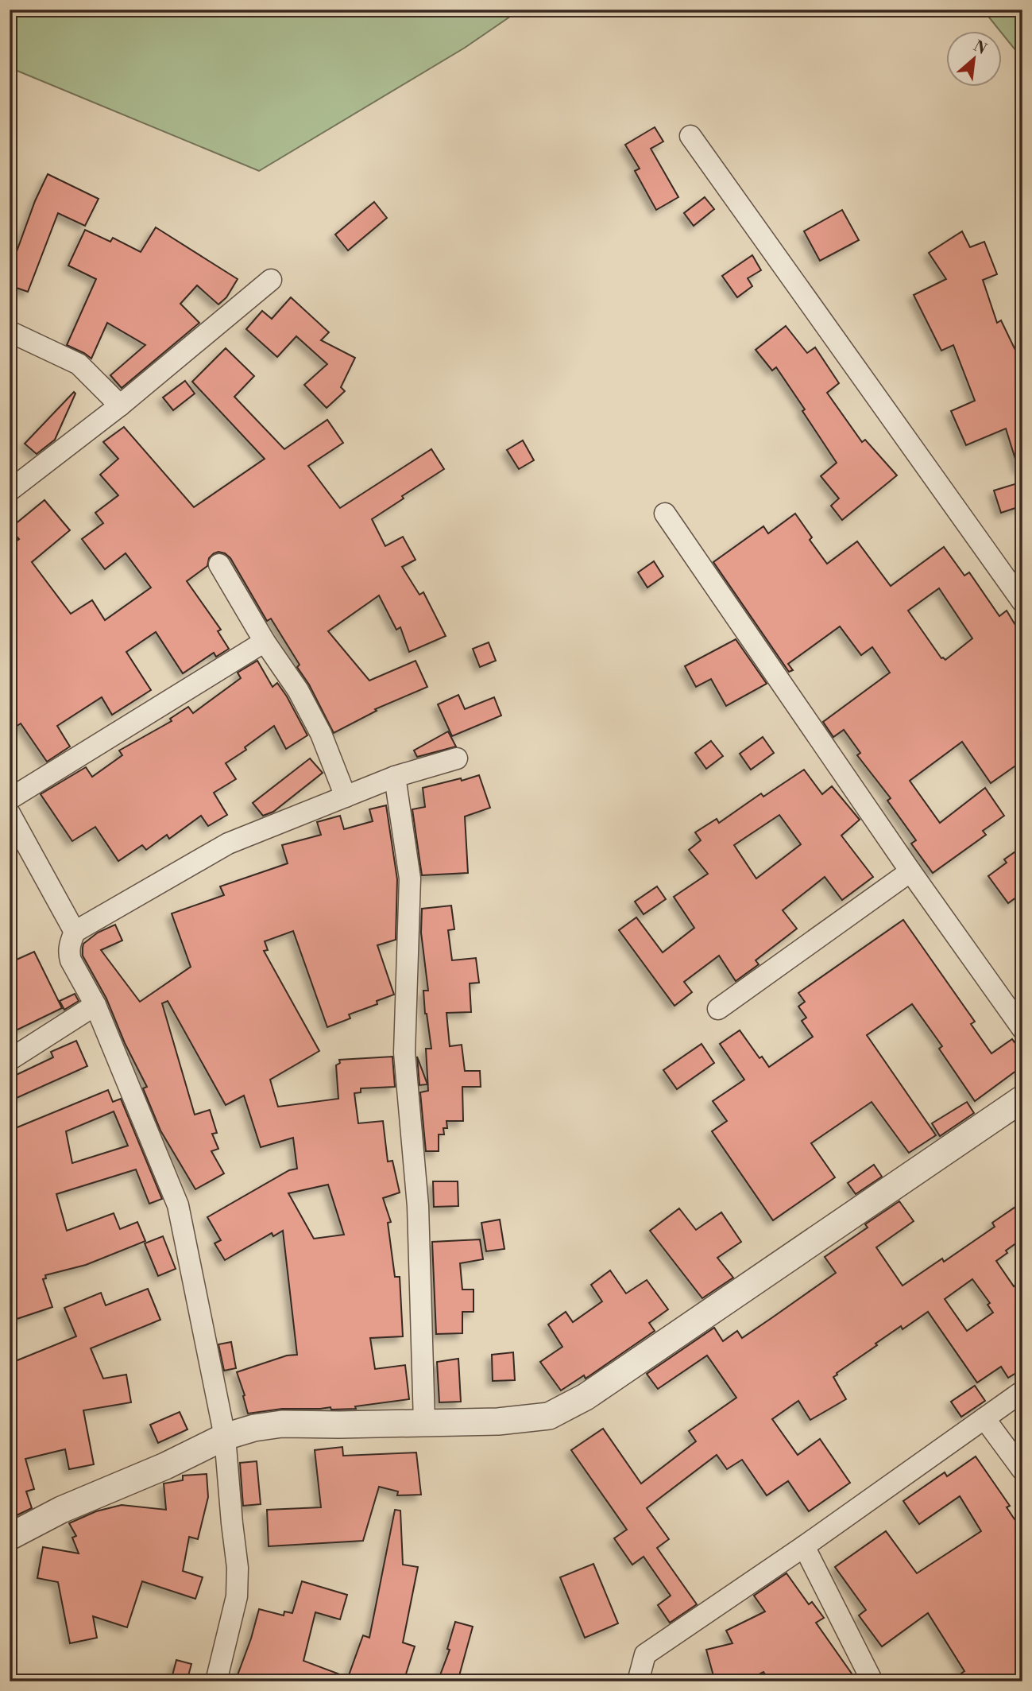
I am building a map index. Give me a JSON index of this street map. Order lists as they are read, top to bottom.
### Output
{
  "north": "top right"
}
